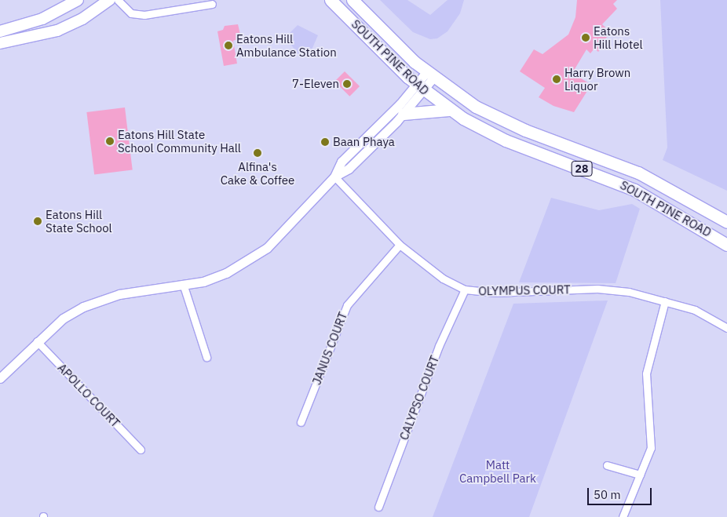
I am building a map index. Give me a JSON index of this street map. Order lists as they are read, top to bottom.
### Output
{
  "streets": {
    "highway": ["SOUTH PINE ROAD", "28"],
    "street": [
      "OLYMPUS COURT",
      "JANUS COURT",
      "APOLLO COURT",
      "CALYPSO COURT"
    ]
  },
  "crossings": [
    ["OLYMPUS COURT", "JANUS COURT"],
    ["OLYMPUS COURT", "CALYPSO COURT"]
  ],
  "parks": ["Matt Campbell Park"],
  "places": [
    "Eatons Hill Hotel",
    "Eatons Hill Ambulance Station",
    "Harry Brown Liquor",
    "7-Eleven",
    "Eatons Hill State School Community Hall",
    "Baan Phaya",
    "Alfina's Cake & Coffee",
    "Eatons Hill State School"
  ],
  "scale_bar": "50 m"
}
